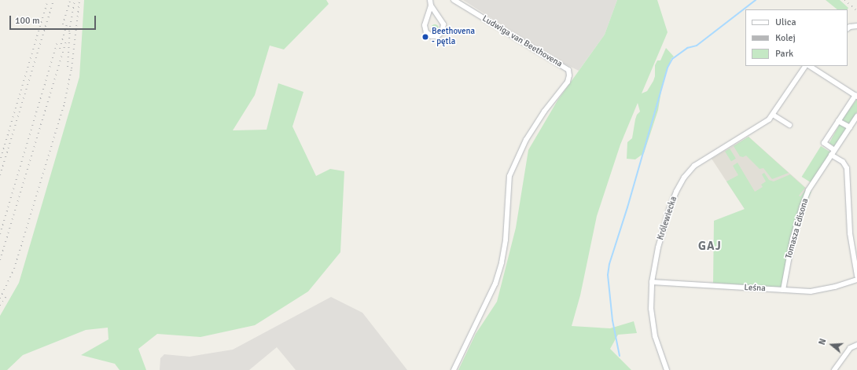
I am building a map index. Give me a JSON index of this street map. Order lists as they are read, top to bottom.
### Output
{
  "streets": {
    "street": [
      "Ludwiga van Beethovena",
      "Królewiecka",
      "Tomasza Edisona",
      "Leśna"
    ]
  },
  "crossings": [
    ["Królewiecka", "Leśna"],
    ["Tomasza Edisona", "Leśna"]
  ],
  "districts": ["GAJ"],
  "places": ["Beethovena - pętla"],
  "legend": ["Ulica", "Kolej", "Park"],
  "scale_bar": "100 m",
  "north": "left"
}
